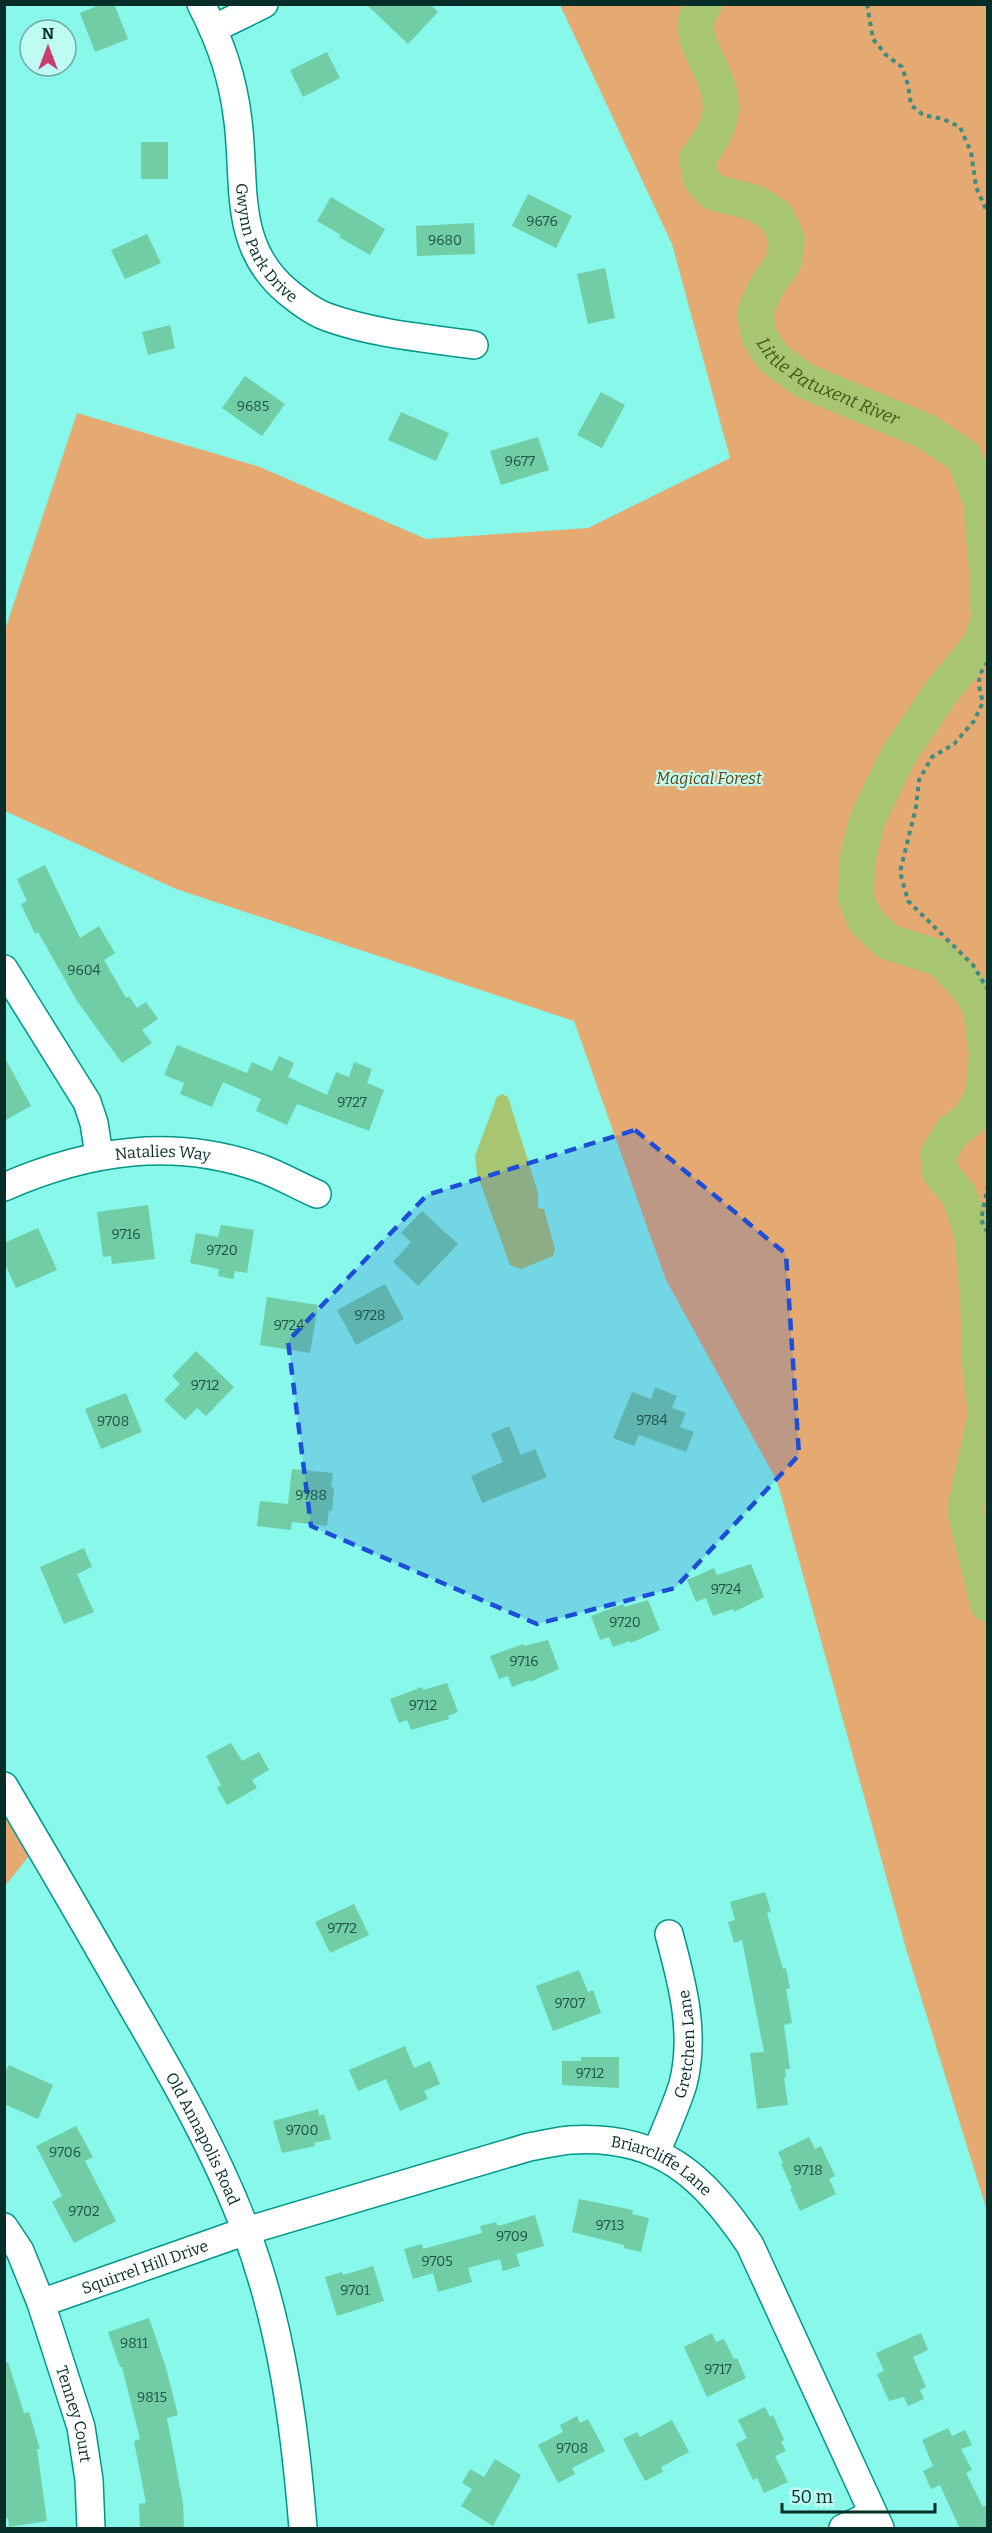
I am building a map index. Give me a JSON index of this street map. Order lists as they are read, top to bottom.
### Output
{
  "streets": {
    "street": [
      "Gwynn Park Drive",
      "Natalies Way",
      "Gretchen Lane",
      "Old Annapolis Road",
      "Briarcliffe Lane",
      "Squirrel Hill Drive",
      "Tenney Court"
    ]
  },
  "crossings": [
    ["Gretchen Lane", "Briarcliffe Lane"],
    ["Old Annapolis Road", "Briarcliffe Lane"],
    ["Old Annapolis Road", "Squirrel Hill Drive"],
    ["Briarcliffe Lane", "Squirrel Hill Drive"],
    ["Squirrel Hill Drive", "Tenney Court"]
  ],
  "water": ["Little Patuxent River"],
  "parks": ["Magical Forest"],
  "house_numbers": [
    "9676",
    "9680",
    "9685",
    "9677",
    "9604",
    "9727",
    "9716",
    "9720",
    "9728",
    "9724",
    "9712",
    "9784",
    "9708",
    "9788",
    "9724",
    "9720",
    "9716",
    "9712",
    "9772",
    "9707",
    "9712",
    "9700",
    "9706",
    "9718",
    "9702",
    "9713",
    "9709",
    "9705",
    "9701",
    "9811",
    "9717",
    "9815",
    "9708"
  ],
  "scale_bar": "50 m",
  "north": "top"
}
